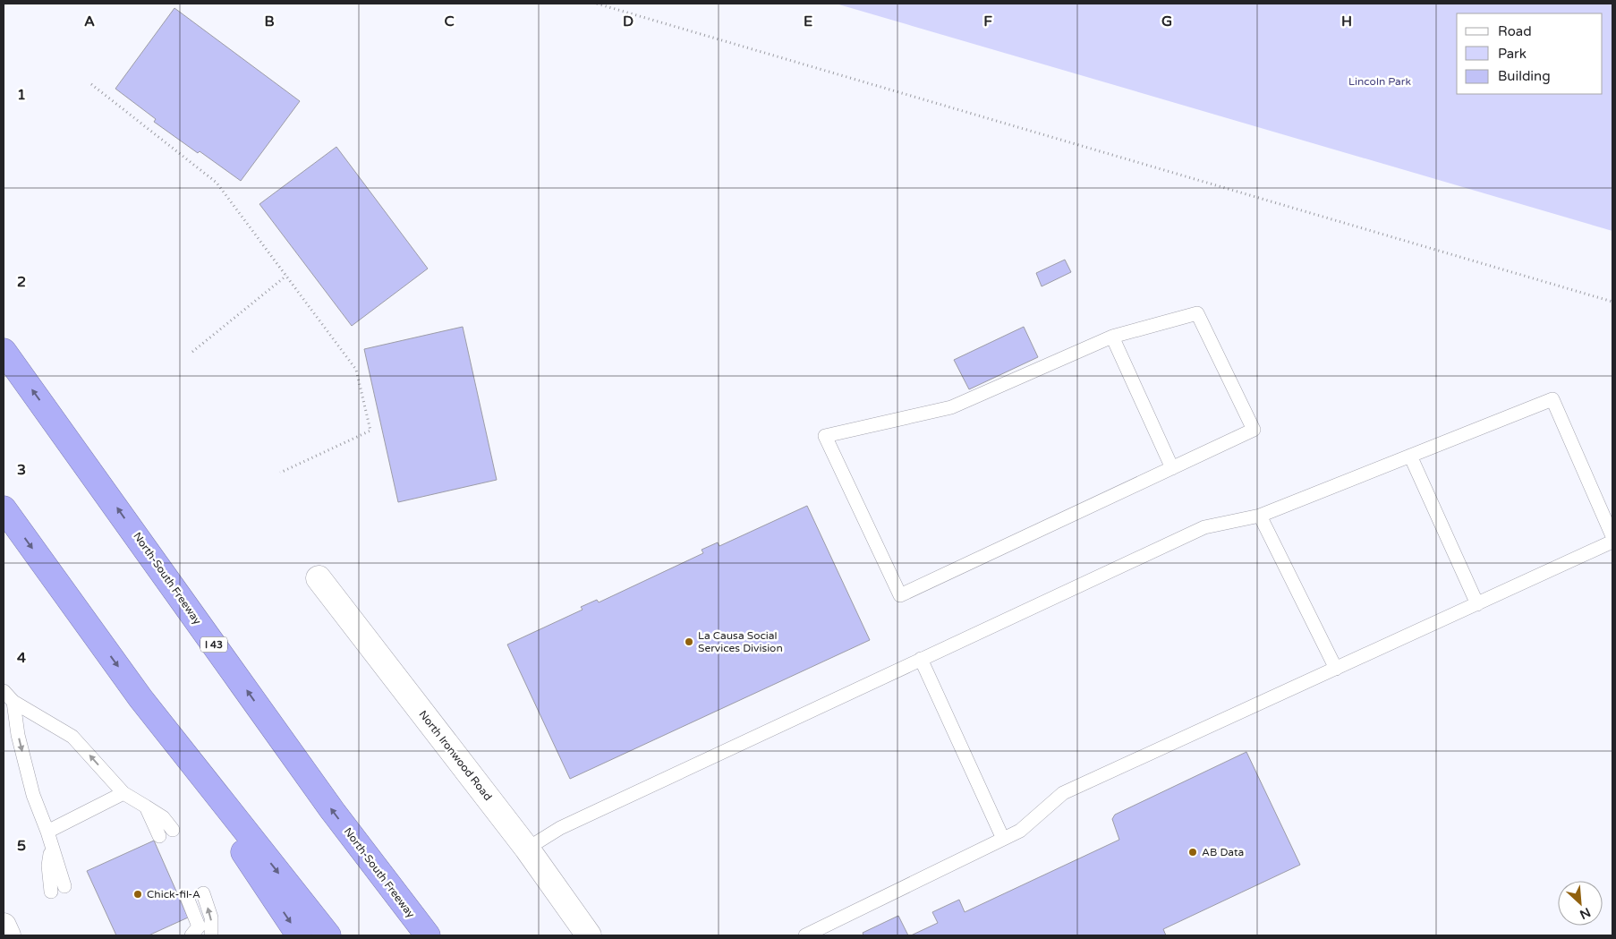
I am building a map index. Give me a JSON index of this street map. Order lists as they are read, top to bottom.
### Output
{
  "streets": {
    "highway": ["North-South Freeway", "I 43"],
    "street": ["North Ironwood Road"]
  },
  "parks": ["Lincoln Park"],
  "places": ["La Causa Social Services Division", "AB Data", "Chick-fil-A"],
  "legend": ["Road", "Park", "Building"],
  "north": "bottom right",
  "grid": {
    "columns": [
      "A",
      "B",
      "C",
      "D",
      "E",
      "F",
      "G",
      "H"
    ],
    "rows": [
      "1",
      "2",
      "3",
      "4",
      "5"
    ]
  }
}
